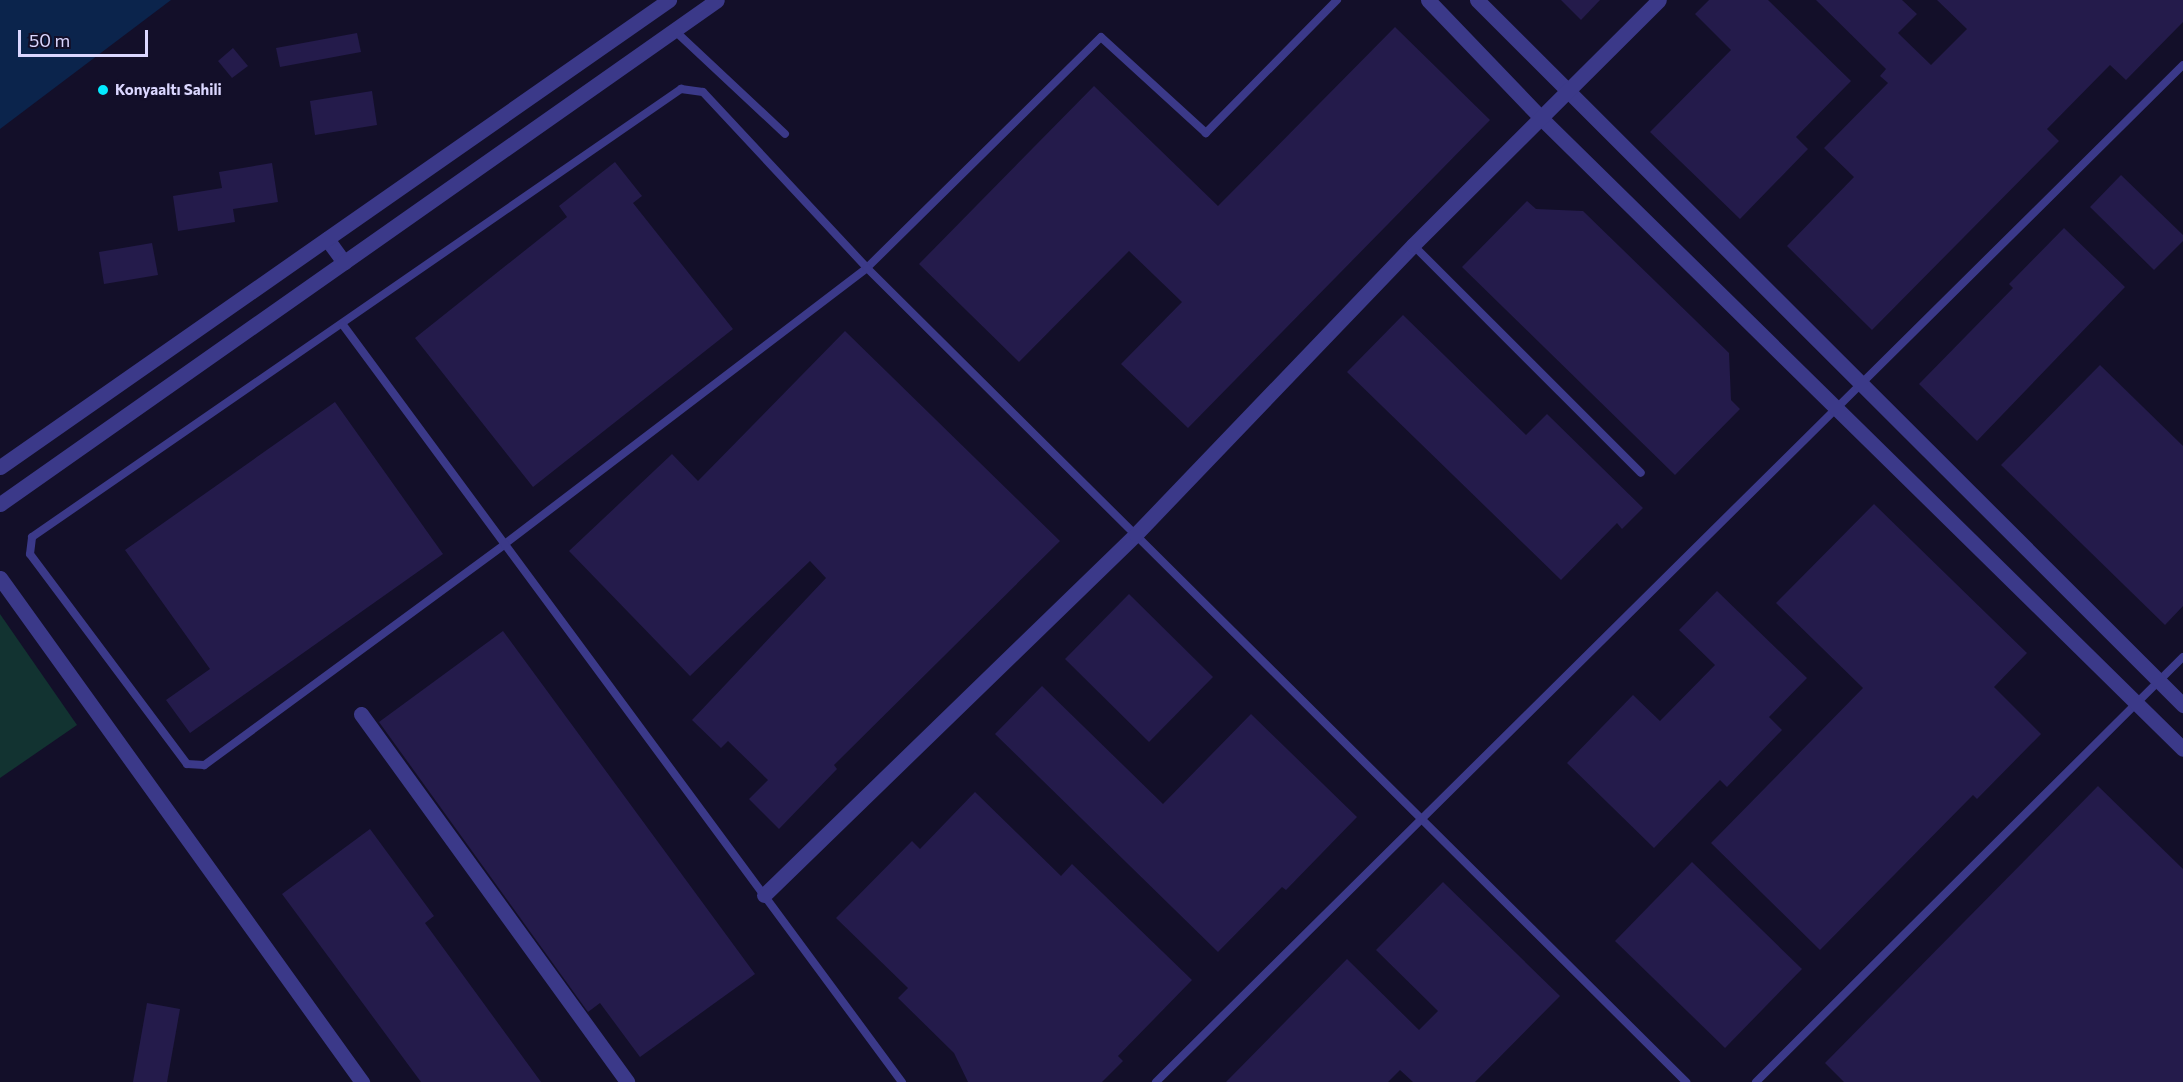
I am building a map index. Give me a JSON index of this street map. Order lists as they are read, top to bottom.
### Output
{
  "places": ["Konyaaltı Sahili"],
  "scale_bar": "50 m"
}
